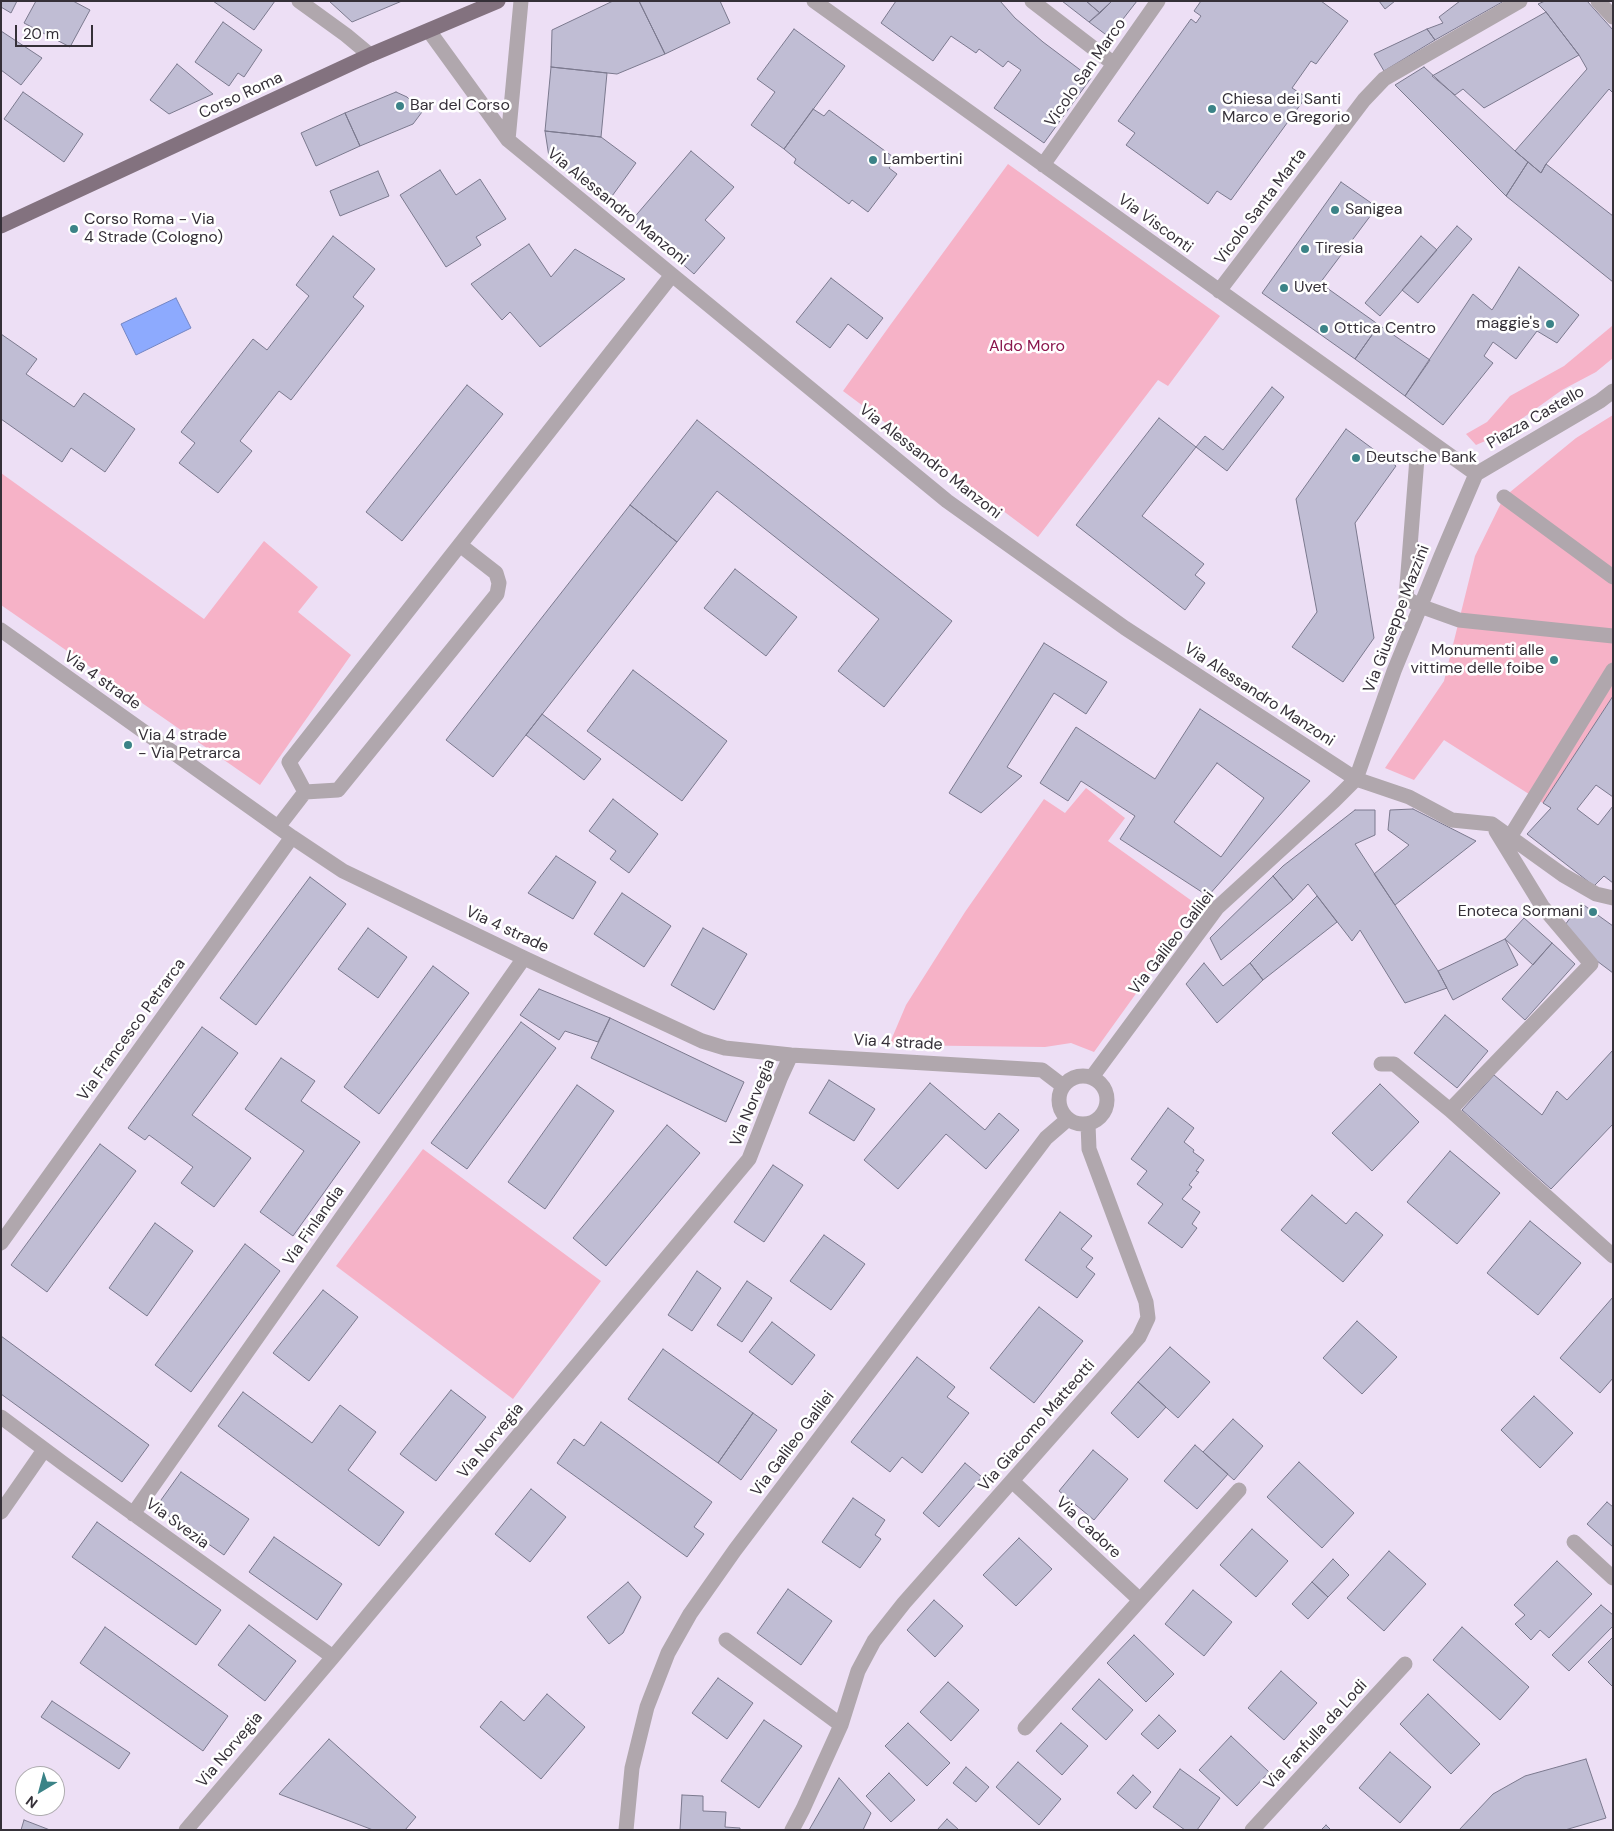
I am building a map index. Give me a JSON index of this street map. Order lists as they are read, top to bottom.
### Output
{
  "streets": {
    "main road": ["Corso Roma"],
    "street": [
      "Vicolo San Marco",
      "Via Alessandro Manzoni",
      "Vicolo Santa Marta",
      "Via Visconti",
      "Piazza Castello",
      "Via Giuseppe Mazzini",
      "Via 4 strade",
      "Via Galileo Galilei",
      "Via Francesco Petrarca",
      "Via Norvegia",
      "Via Finlandia",
      "Via Giacomo Matteotti",
      "Via Svezia",
      "Via Cadore",
      "Via Fanfulla da Lodi"
    ]
  },
  "crossings": [
    ["Vicolo San Marco", "Via Visconti"],
    ["Corso Roma", "Via Alessandro Manzoni"],
    ["Via Alessandro Manzoni", "Via Giuseppe Mazzini"],
    ["Via Alessandro Manzoni", "Via Galileo Galilei"],
    ["Vicolo Santa Marta", "Via Visconti"],
    ["Via Visconti", "Piazza Castello"],
    ["Via Visconti", "Via Giuseppe Mazzini"],
    ["Piazza Castello", "Via Giuseppe Mazzini"],
    ["Via Giuseppe Mazzini", "Via Galileo Galilei"],
    ["Via 4 strade", "Via Galileo Galilei"],
    ["Via 4 strade", "Via Francesco Petrarca"],
    ["Via 4 strade", "Via Norvegia"],
    ["Via 4 strade", "Via Finlandia"],
    ["Via 4 strade", "Via Giacomo Matteotti"],
    ["Via Galileo Galilei", "Via Giacomo Matteotti"],
    ["Via Norvegia", "Via Svezia"],
    ["Via Finlandia", "Via Svezia"],
    ["Via Giacomo Matteotti", "Via Cadore"]
  ],
  "parks": ["Aldo Moro"],
  "places": [
    "Bar del Corso",
    "Chiesa dei Santi Marco e Gregorio",
    "Lambertini",
    "Sanigea",
    "Corso Roma - Via 4 Strade (Cologno)",
    "Tiresia",
    "Uvet",
    "maggie's",
    "Ottica Centro",
    "Deutsche Bank",
    "Monumenti alle vittime delle foibe",
    "Via 4 strade - Via Petrarca",
    "Enoteca Sormani"
  ],
  "scale_bar": "20 m",
  "north": "bottom left"
}
